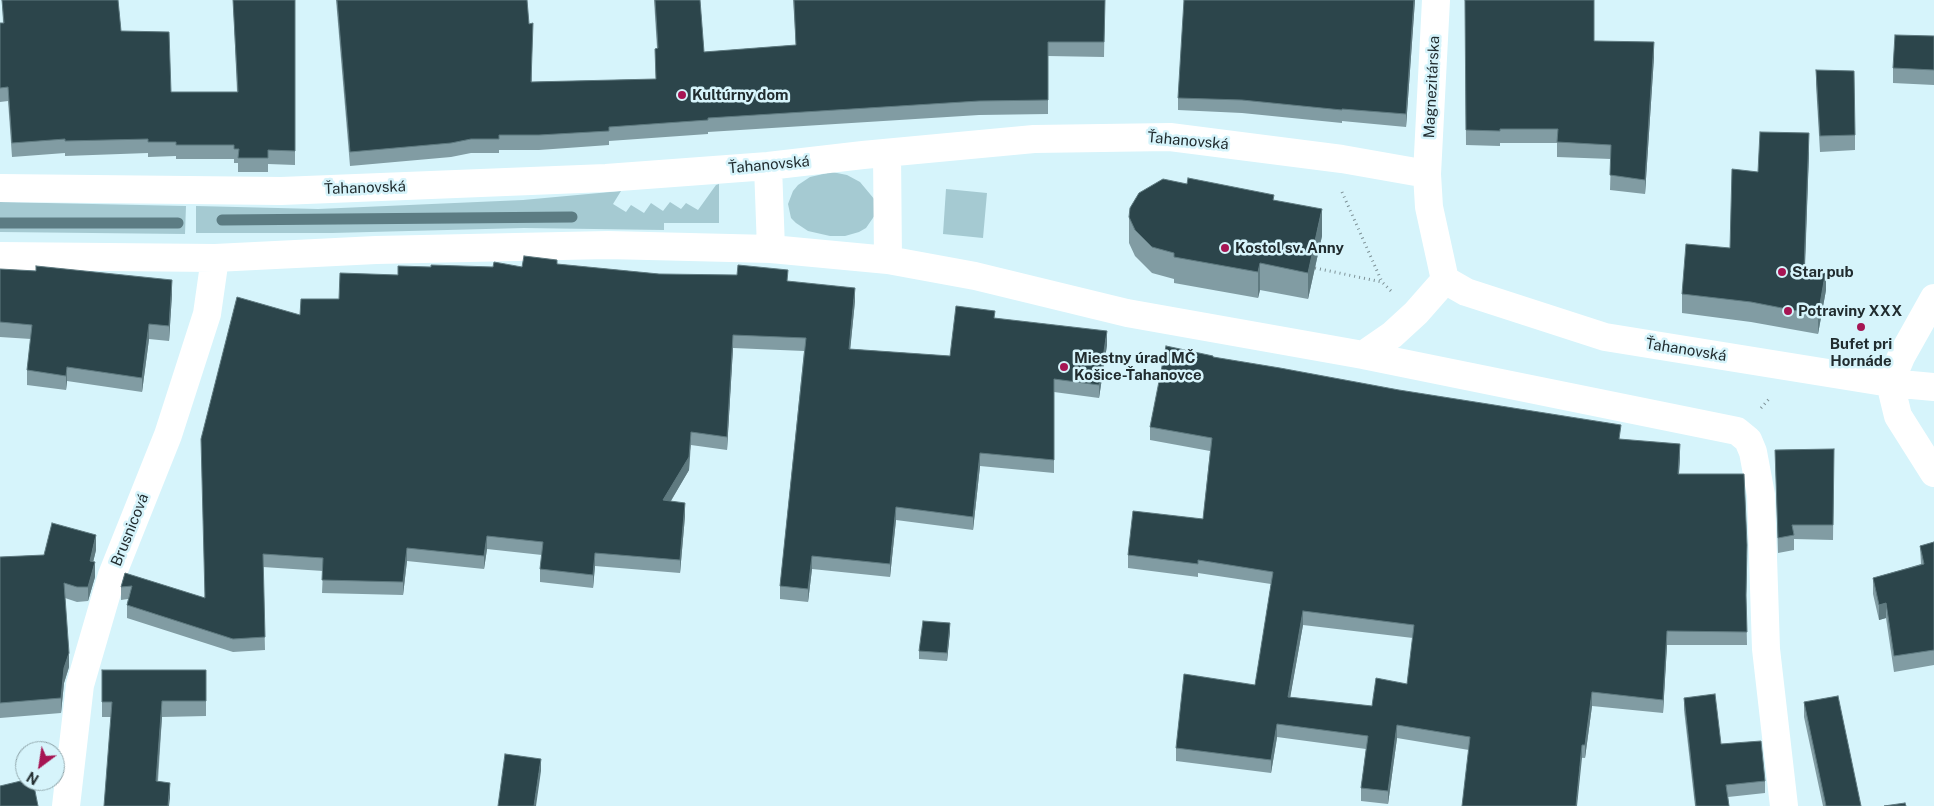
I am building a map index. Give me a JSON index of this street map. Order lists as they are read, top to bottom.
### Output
{
  "streets": {
    "street": ["Magnezitárska", "Ťahanovská", "Brusnicová"]
  },
  "crossings": [
    ["Magnezitárska", "Ťahanovská"]
  ],
  "places": [
    "Kultúrny dom",
    "Kostol sv. Anny",
    "Star pub",
    "Potraviny XXX",
    "Bufet pri Hornáde",
    "Miestny úrad MČ Košice-Ťahanovce"
  ],
  "north": "bottom left"
}
